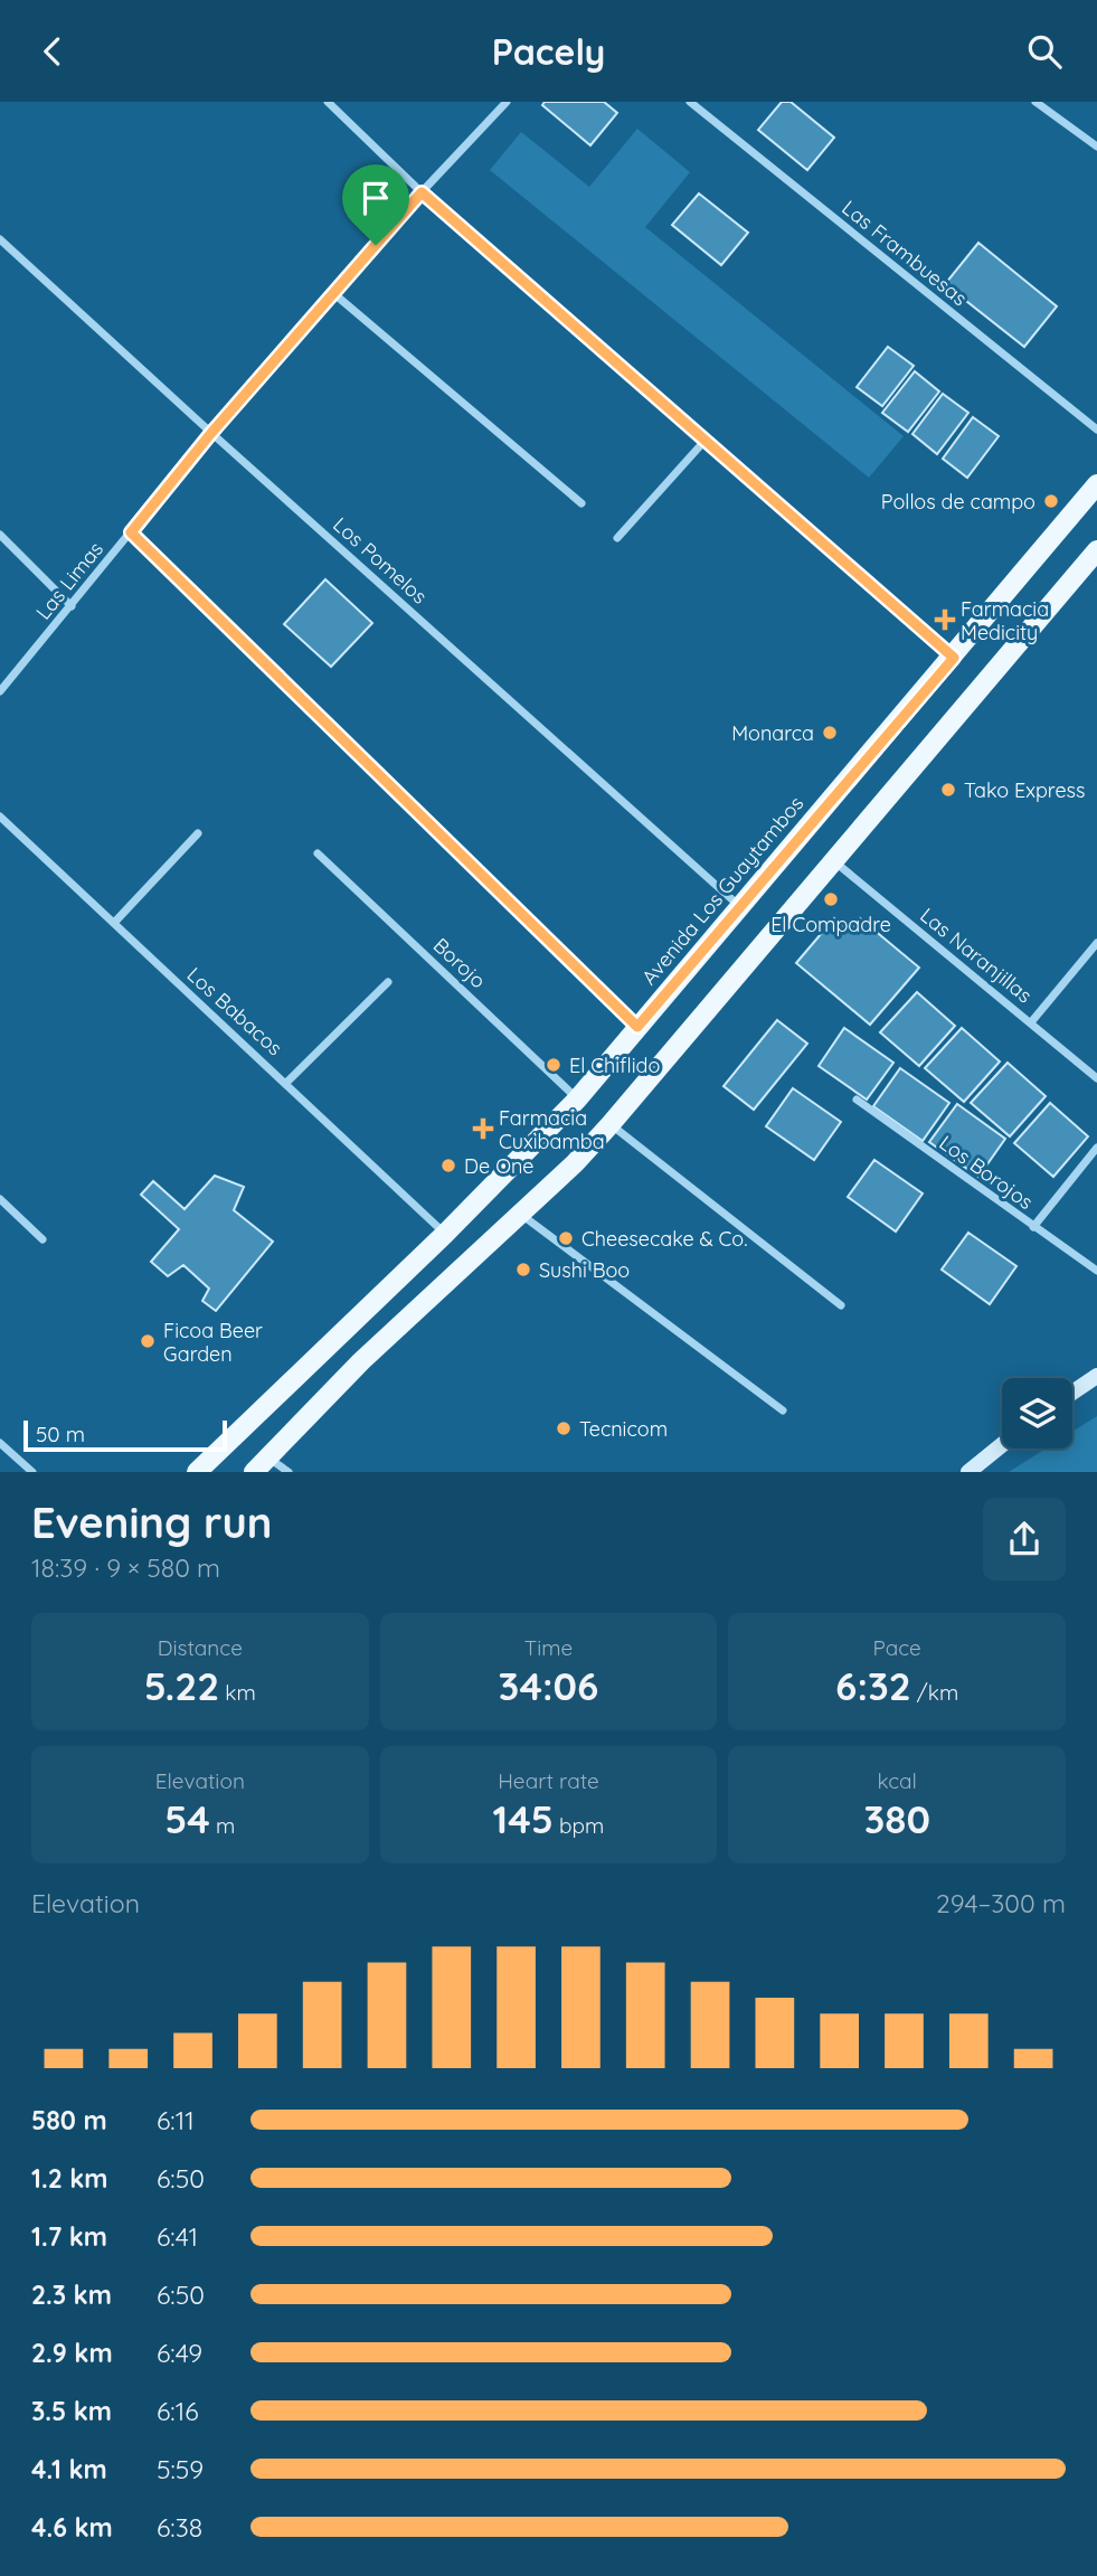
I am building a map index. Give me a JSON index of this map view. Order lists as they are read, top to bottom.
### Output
{
  "streets": {
    "main road": ["Avenida Los Guaytambos"],
    "street": [
      "Las Frambuesas",
      "Los Pomelos",
      "Las Limas",
      "Las Naranjillas",
      "Borojo",
      "Los Babacos",
      "Los Borojos"
    ]
  },
  "crossings": [
    ["Los Pomelos", "Las Limas"],
    ["Los Pomelos", "Avenida Los Guaytambos"],
    ["Avenida Los Guaytambos", "Borojo"],
    ["Avenida Los Guaytambos", "Los Babacos"]
  ],
  "places": {
    "other": [
      "Pollos de campo",
      "Monarca",
      "Tako Express",
      "El Compadre",
      "El Chiflido",
      "De One",
      "Cheesecake & Co.",
      "Sushi Boo",
      "Ficoa Beer Garden",
      "Tecnicom"
    ],
    "health": ["Farmacia Medicity", "Farmacia Cuxibamba"]
  },
  "scale_bar": "50 m",
  "page": {
    "header": "Pacely",
    "scale": "50 m",
    "heading": ["Evening run", "18:39 · 9 × 580 m"],
    "stats": [
      ["Distance", "5.22 km"],
      ["Time", "34:06"],
      ["Pace", "6:32 /km"],
      ["Elevation", "54 m"],
      ["Heart rate", "145 bpm"],
      ["kcal", "380"]
    ],
    "chart": ["Elevation", "294–300 m"],
    "list": [
      {
        "name": "580 m",
        "note": "6:11"
      },
      {
        "name": "1.2 km",
        "note": "6:50"
      },
      {
        "name": "1.7 km",
        "note": "6:41"
      },
      {
        "name": "2.3 km",
        "note": "6:50"
      },
      {
        "name": "2.9 km",
        "note": "6:49"
      },
      {
        "name": "3.5 km",
        "note": "6:16"
      },
      {
        "name": "4.1 km",
        "note": "5:59"
      },
      {
        "name": "4.6 km",
        "note": "6:38"
      }
    ]
  }
}
